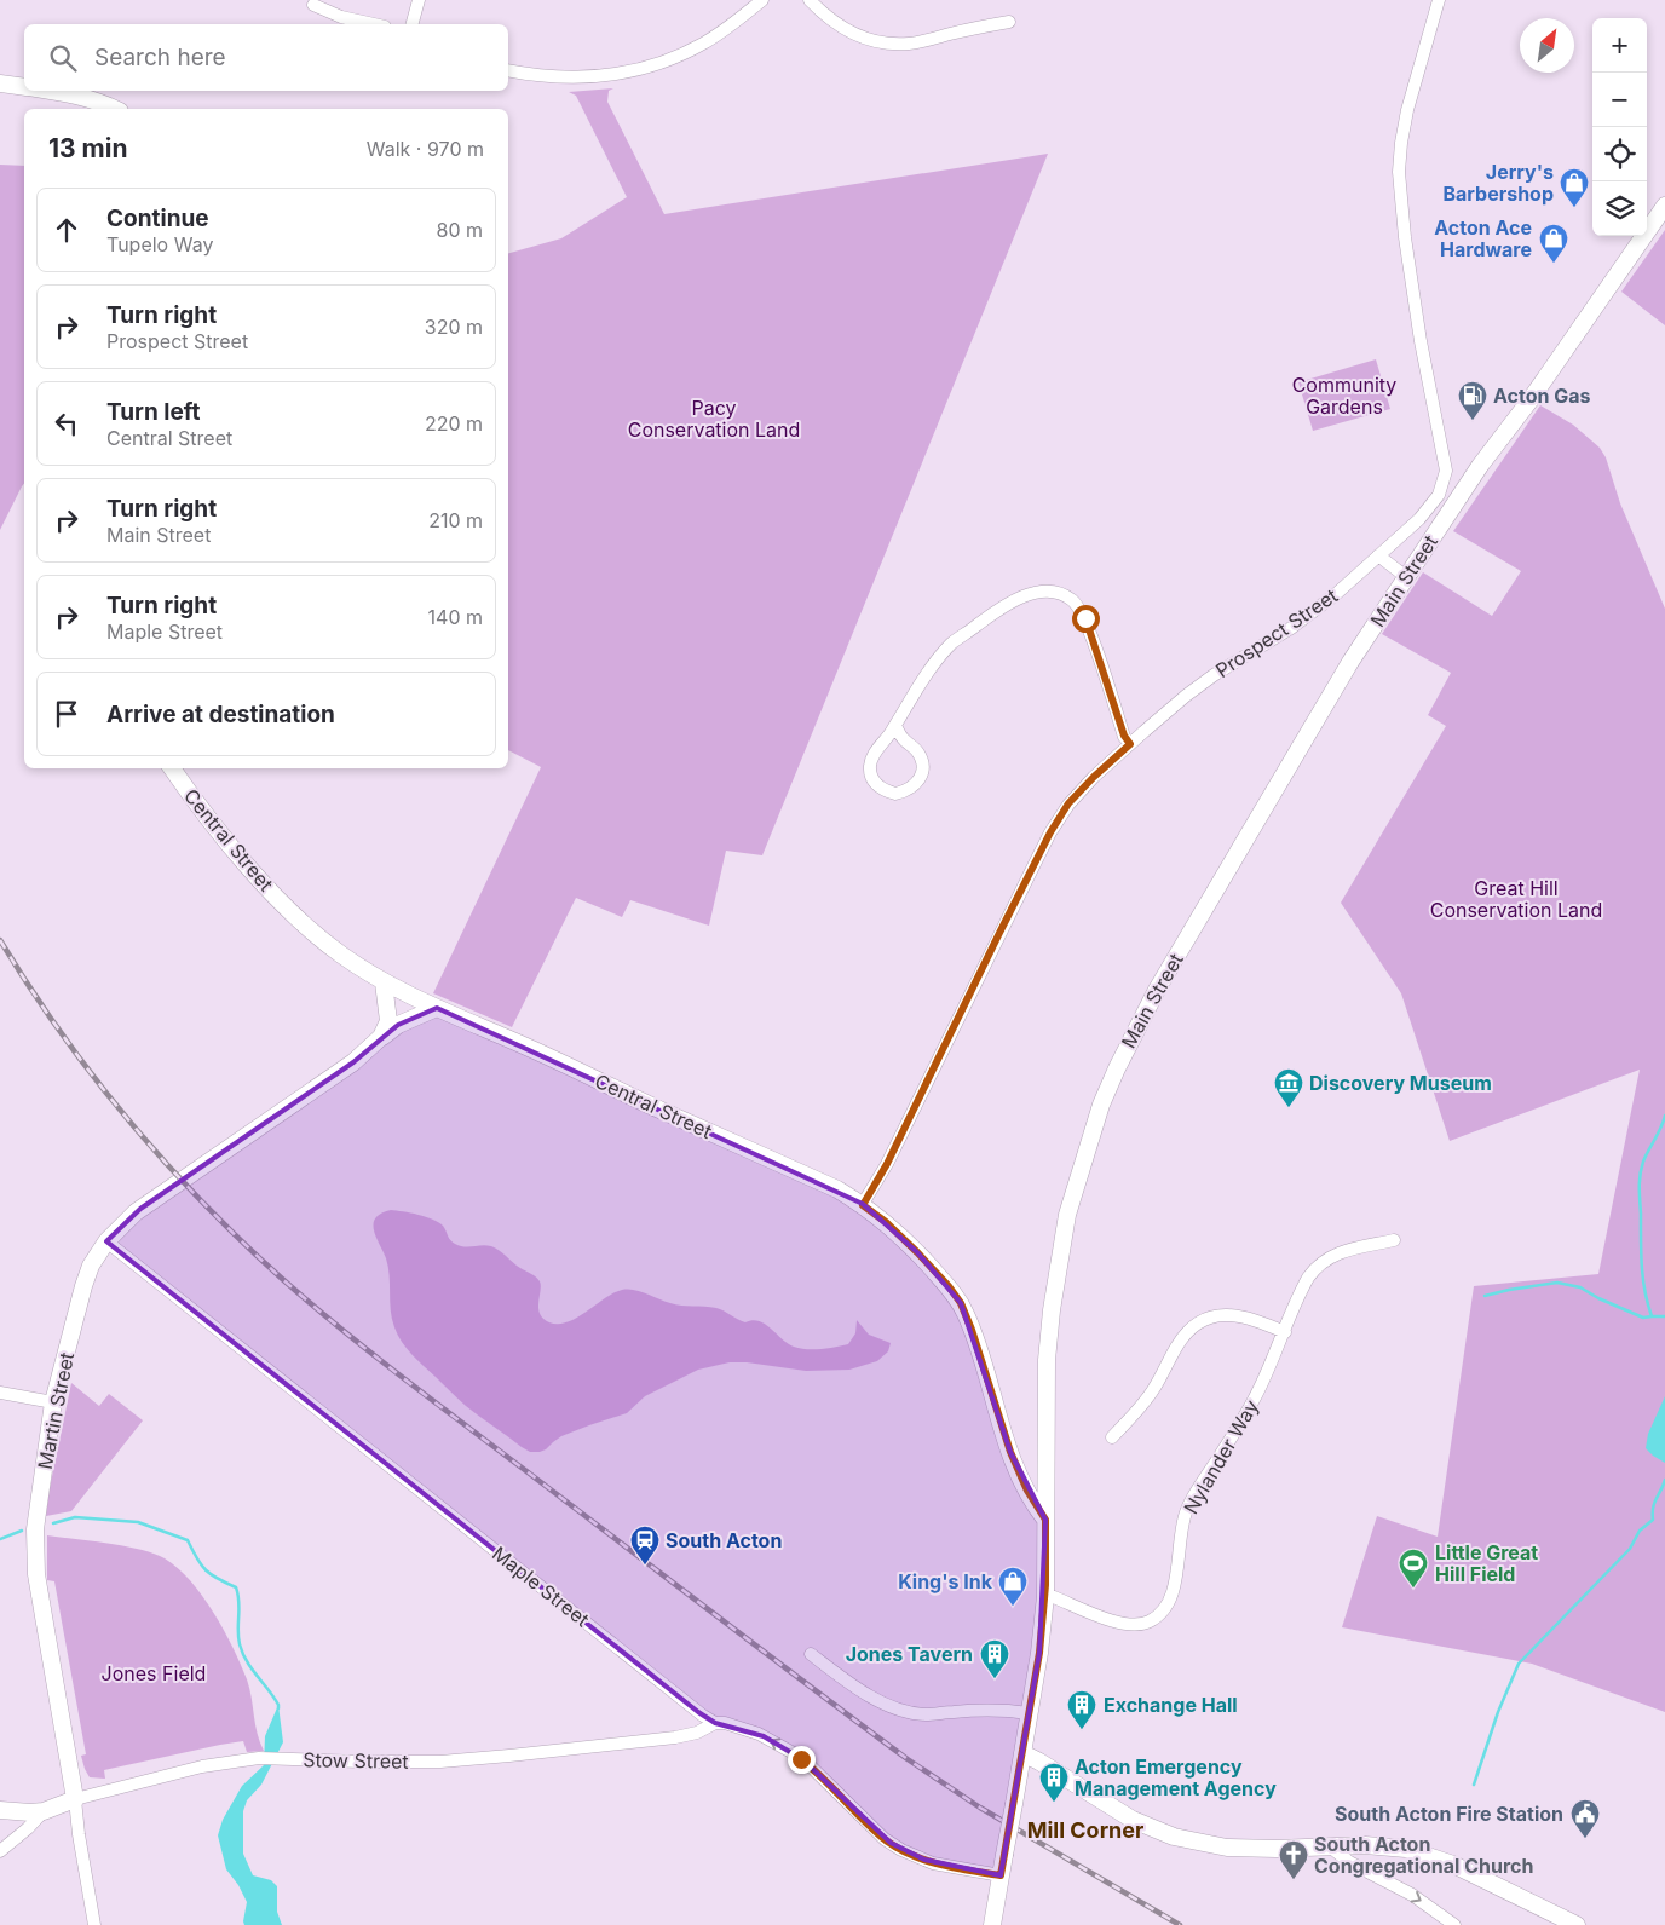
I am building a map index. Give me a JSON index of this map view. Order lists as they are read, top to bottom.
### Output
{
  "streets": {
    "street": [
      "Main Street",
      "Prospect Street",
      "Central Street",
      "Martin Street",
      "Nylander Way",
      "Maple Street",
      "Stow Street"
    ]
  },
  "crossings": [
    ["Main Street", "Central Street"],
    ["Main Street", "Nylander Way"],
    ["Main Street", "Maple Street"],
    ["Prospect Street", "Central Street"],
    ["Central Street", "Martin Street"],
    ["Martin Street", "Maple Street"],
    ["Martin Street", "Stow Street"],
    ["Maple Street", "Stow Street"]
  ],
  "districts": ["Mill Corner"],
  "parks": [
    "Community Gardens",
    "Pacy Conservation Land",
    "Great Hill Conservation Land",
    "Jones Field"
  ],
  "places": {
    "shop": ["Jerry's Barbershop", "Acton Ace Hardware", "King's Ink"],
    "fuel station": ["Acton Gas"],
    "museum": ["Discovery Museum"],
    "station": ["South Acton"],
    "sports": ["Little Great Hill Field"],
    "building": ["Jones Tavern", "Exchange Hall", "Acton Emergency Management Agency"],
    "public building": ["South Acton Fire Station"],
    "church": ["South Acton Congregational Church"]
  },
  "north": "top right",
  "page": {
    "map_buttons": ["+", "−"],
    "search": "Search here",
    "heading": ["13 min", "Walk · 970 m"],
    "list": [
      ["Continue", "Tupelo Way", "80 m"],
      ["Turn right", "Prospect Street", "320 m"],
      ["Turn left", "Central Street", "220 m"],
      ["Turn right", "Main Street", "210 m"],
      ["Turn right", "Maple Street", "140 m"],
      "Arrive at destination"
    ]
  }
}
